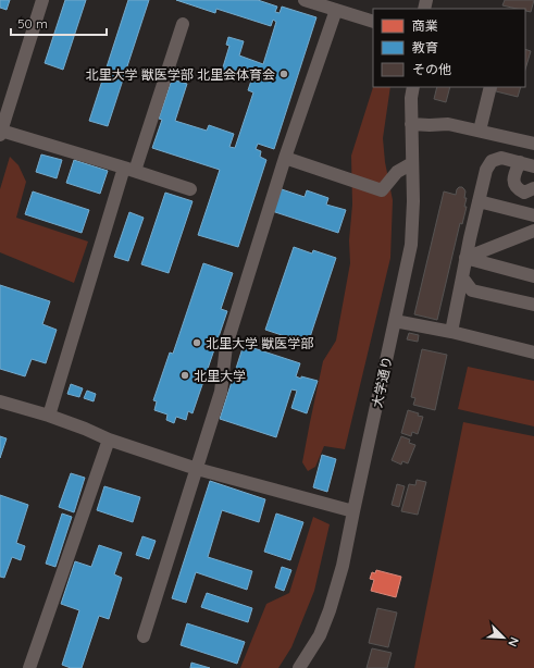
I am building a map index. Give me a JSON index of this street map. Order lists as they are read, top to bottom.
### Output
{
  "streets": {
    "street": ["大学通り"]
  },
  "places": ["北里大学 獣医学部 北里会体育会", "北里大学 獣医学部", "北里大学"],
  "legend": ["商業", "教育", "その他"],
  "scale_bar": "50 m",
  "north": "bottom right"
}
